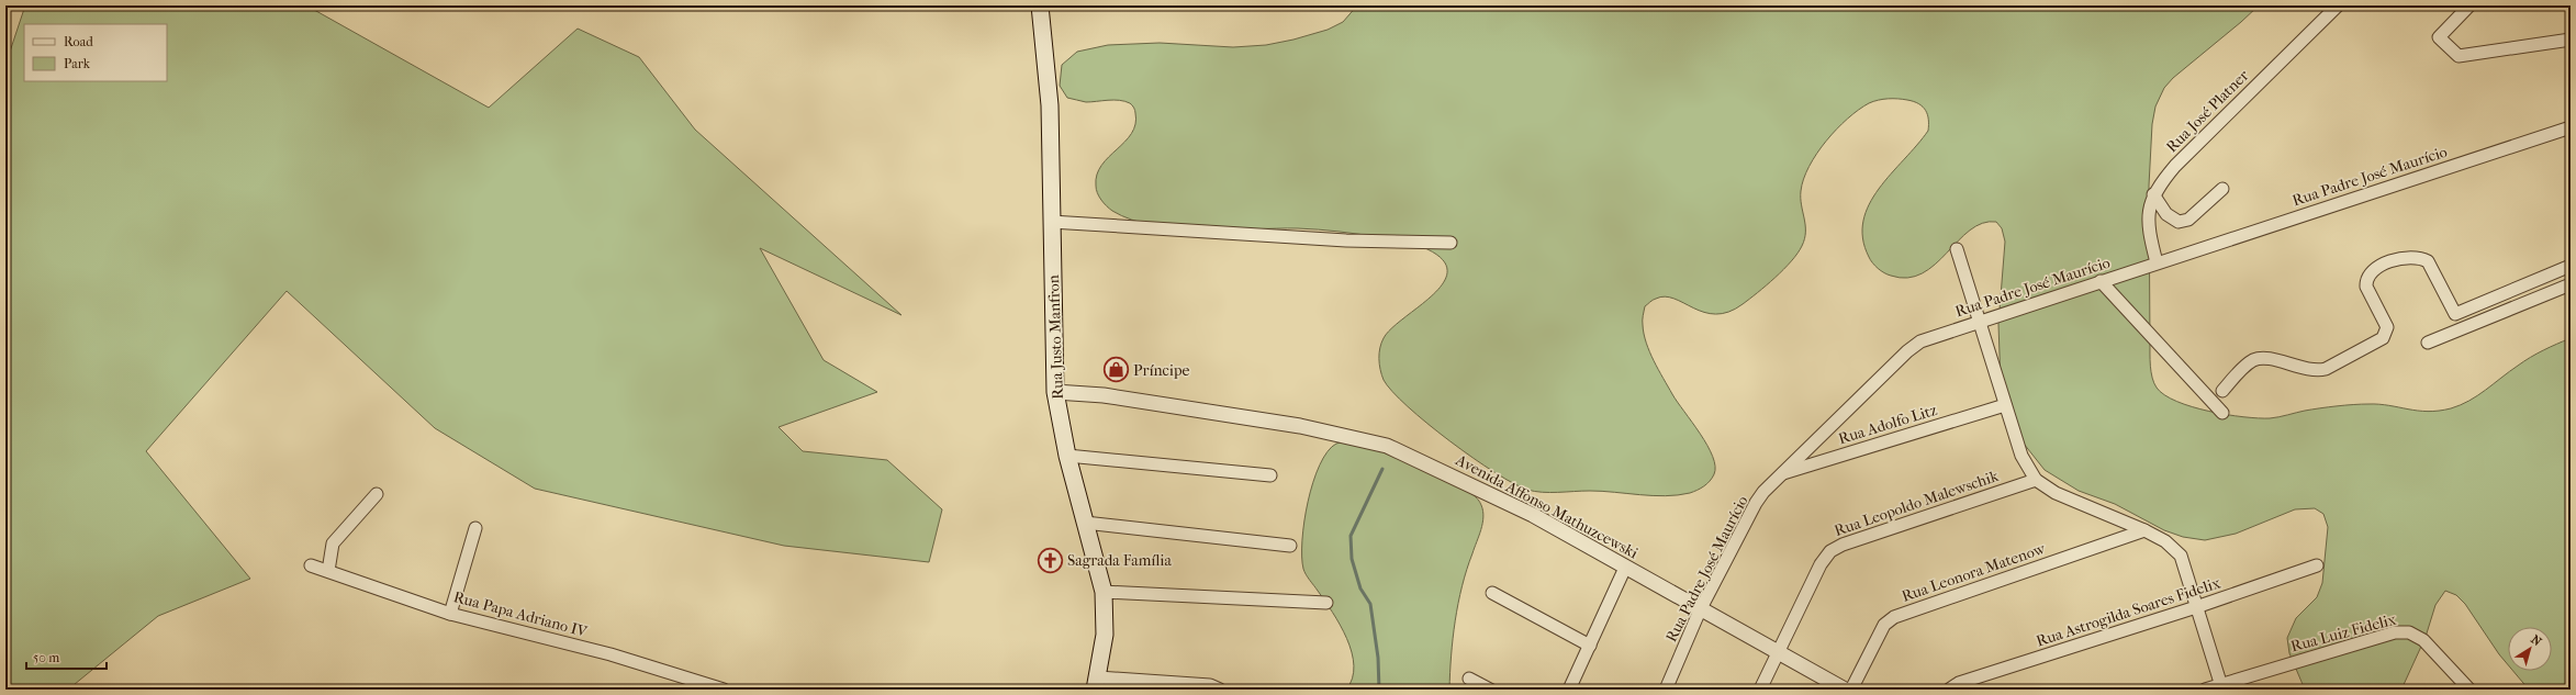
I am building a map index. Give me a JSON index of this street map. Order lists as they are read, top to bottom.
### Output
{
  "streets": {
    "main road": ["Rua Justo Manfron"],
    "street": [
      "Rua José Platner",
      "Rua Padre José Maurício",
      "Rua Adolfo Litz",
      "Rua Leopoldo Malewschik",
      "Avenida Affonso Mathuzcewski",
      "Rua Leonora Matenow",
      "Rua Astrogilda Soares Fidelix",
      "Rua Papa Adriano IV",
      "Rua Luiz Fidelix"
    ]
  },
  "crossings": [
    ["Rua José Platner", "Rua Padre José Maurício"],
    ["Rua Padre José Maurício", "Rua Adolfo Litz"],
    ["Rua Padre José Maurício", "Avenida Affonso Mathuzcewski"],
    ["Rua Justo Manfron", "Avenida Affonso Mathuzcewski"],
    ["Rua Leopoldo Malewschik", "Avenida Affonso Mathuzcewski"]
  ],
  "places": {
    "shop": ["Príncipe"],
    "church": ["Sagrada Família"]
  },
  "legend": ["Road", "Park"],
  "scale_bar": "50 m",
  "north": "top right"
}
